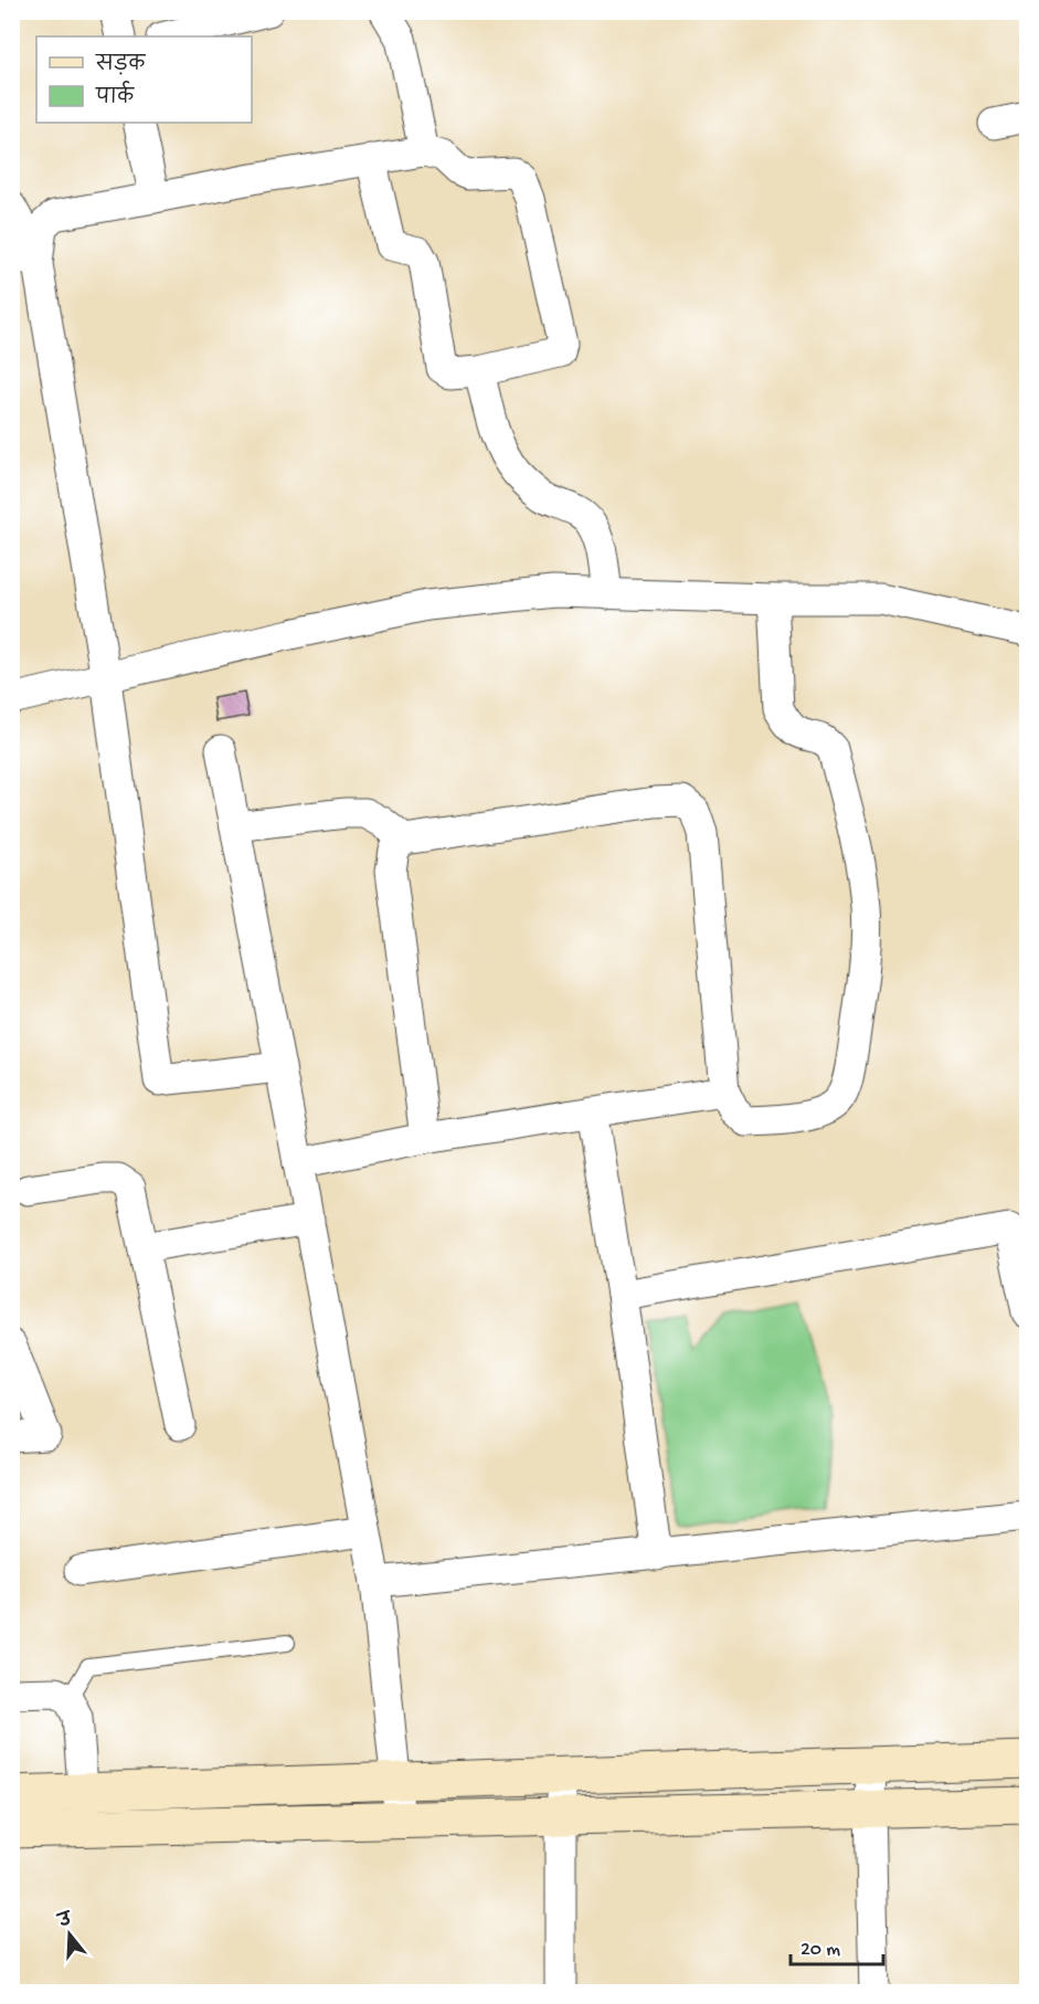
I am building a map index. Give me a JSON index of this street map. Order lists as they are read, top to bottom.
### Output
{
  "legend": ["सड़क", "पार्क"],
  "scale_bar": "20 m",
  "north": "top"
}
